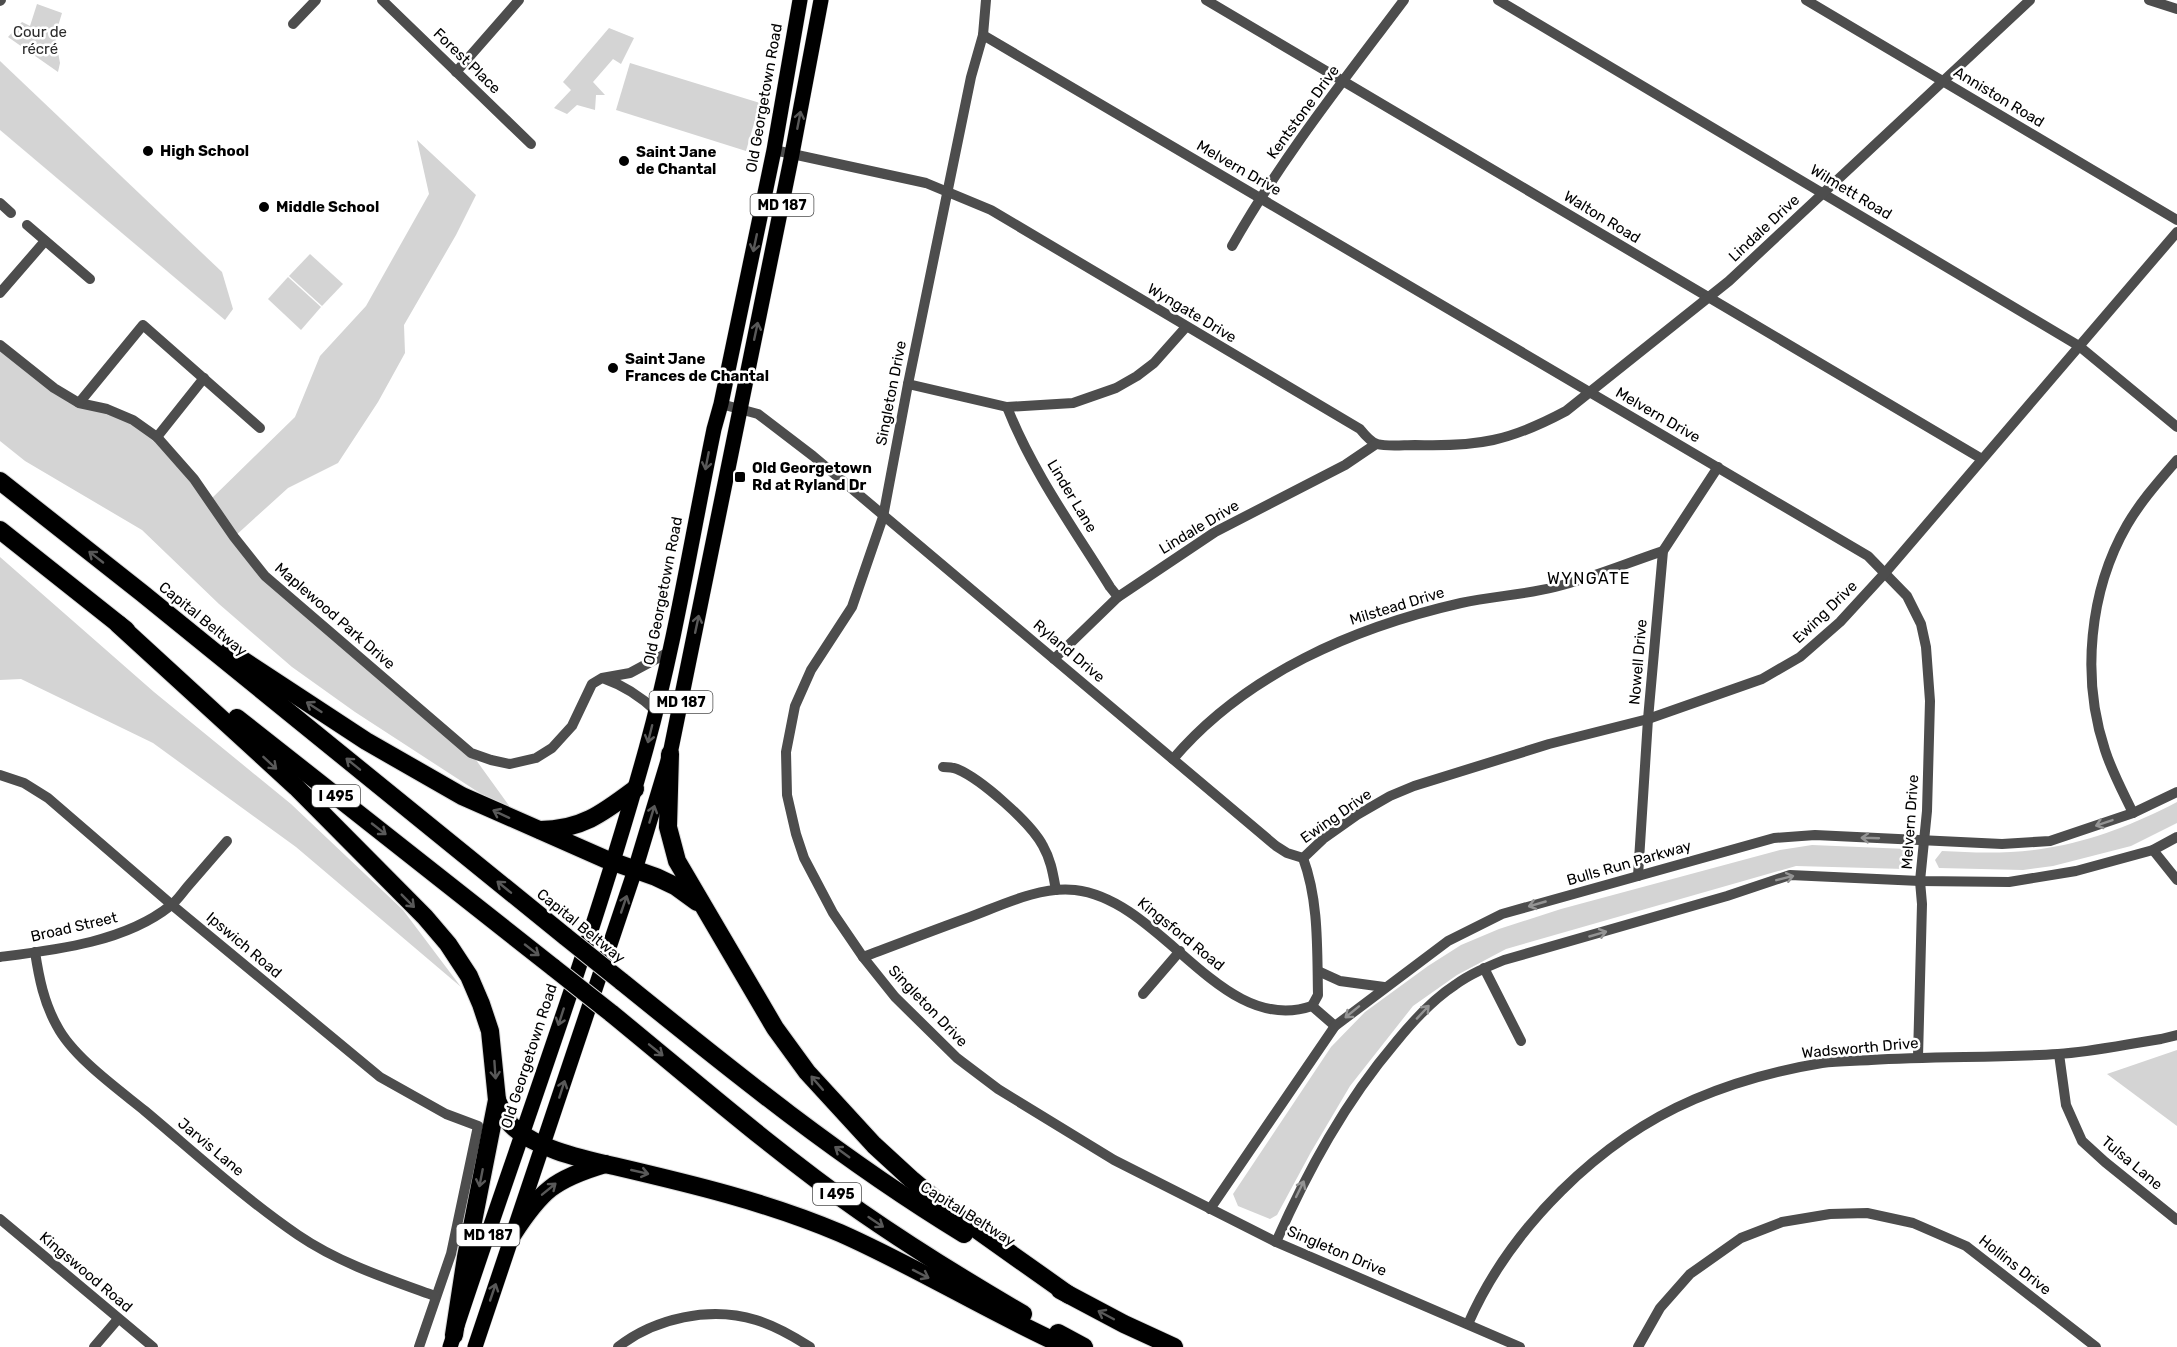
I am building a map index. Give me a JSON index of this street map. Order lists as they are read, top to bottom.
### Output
{
  "streets": {
    "highway": ["Capital Beltway", "I 495"],
    "main road": ["Old Georgetown Road", "MD 187"],
    "street": [
      "Forest Place",
      "Anniston Road",
      "Kentstone Drive",
      "Melvern Drive",
      "Wilmett Road",
      "Walton Road",
      "Lindale Drive",
      "Wyngate Drive",
      "Singleton Drive",
      "Linder Lane",
      "Milstead Drive",
      "Ewing Drive",
      "Maplewood Park Drive",
      "Ryland Drive",
      "Nowell Drive",
      "Bulls Run Parkway",
      "Broad Street",
      "Kingsford Road",
      "Ipswich Road",
      "Wadsworth Drive",
      "Jarvis Lane",
      "Tulsa Lane",
      "Hollins Drive",
      "Kingswood Road"
    ]
  },
  "crossings": [
    ["Anniston Road", "Lindale Drive"],
    ["Old Georgetown Road", "Wyngate Drive"],
    ["Old Georgetown Road", "Ryland Drive"],
    ["Old Georgetown Road", "Ipswich Road"],
    ["Old Georgetown Road", "Jarvis Lane"],
    ["Kentstone Drive", "Melvern Drive"],
    ["Kentstone Drive", "Walton Road"],
    ["Melvern Drive", "Lindale Drive"],
    ["Melvern Drive", "Singleton Drive"],
    ["Melvern Drive", "Ewing Drive"],
    ["Melvern Drive", "Nowell Drive"],
    ["Melvern Drive", "Bulls Run Parkway"],
    ["Melvern Drive", "Wadsworth Drive"],
    ["Wilmett Road", "Lindale Drive"],
    ["Wilmett Road", "Ewing Drive"],
    ["MD 187", "Wyngate Drive"],
    ["MD 187", "Ryland Drive"],
    ["Walton Road", "Lindale Drive"],
    ["Walton Road", "Ewing Drive"],
    ["Lindale Drive", "Wyngate Drive"],
    ["Lindale Drive", "Linder Lane"],
    ["Lindale Drive", "Ryland Drive"],
    ["Wyngate Drive", "Singleton Drive"],
    ["Singleton Drive", "Ryland Drive"],
    ["Singleton Drive", "Bulls Run Parkway"],
    ["Singleton Drive", "Kingsford Road"],
    ["Singleton Drive", "Wadsworth Drive"],
    ["Milstead Drive", "Ryland Drive"],
    ["Milstead Drive", "Nowell Drive"],
    ["Ewing Drive", "Ryland Drive"],
    ["Ewing Drive", "Nowell Drive"],
    ["Nowell Drive", "Bulls Run Parkway"],
    ["Broad Street", "Ipswich Road"],
    ["Broad Street", "Jarvis Lane"],
    ["Wadsworth Drive", "Tulsa Lane"]
  ],
  "districts": ["WYNGATE"],
  "parks": ["Cour de récré"],
  "places": {
    "other": [
      "High School",
      "Saint Jane de Chantal",
      "Middle School",
      "Saint Jane Frances de Chantal"
    ],
    "transit": ["Old Georgetown Rd at Ryland Dr"]
  }
}
